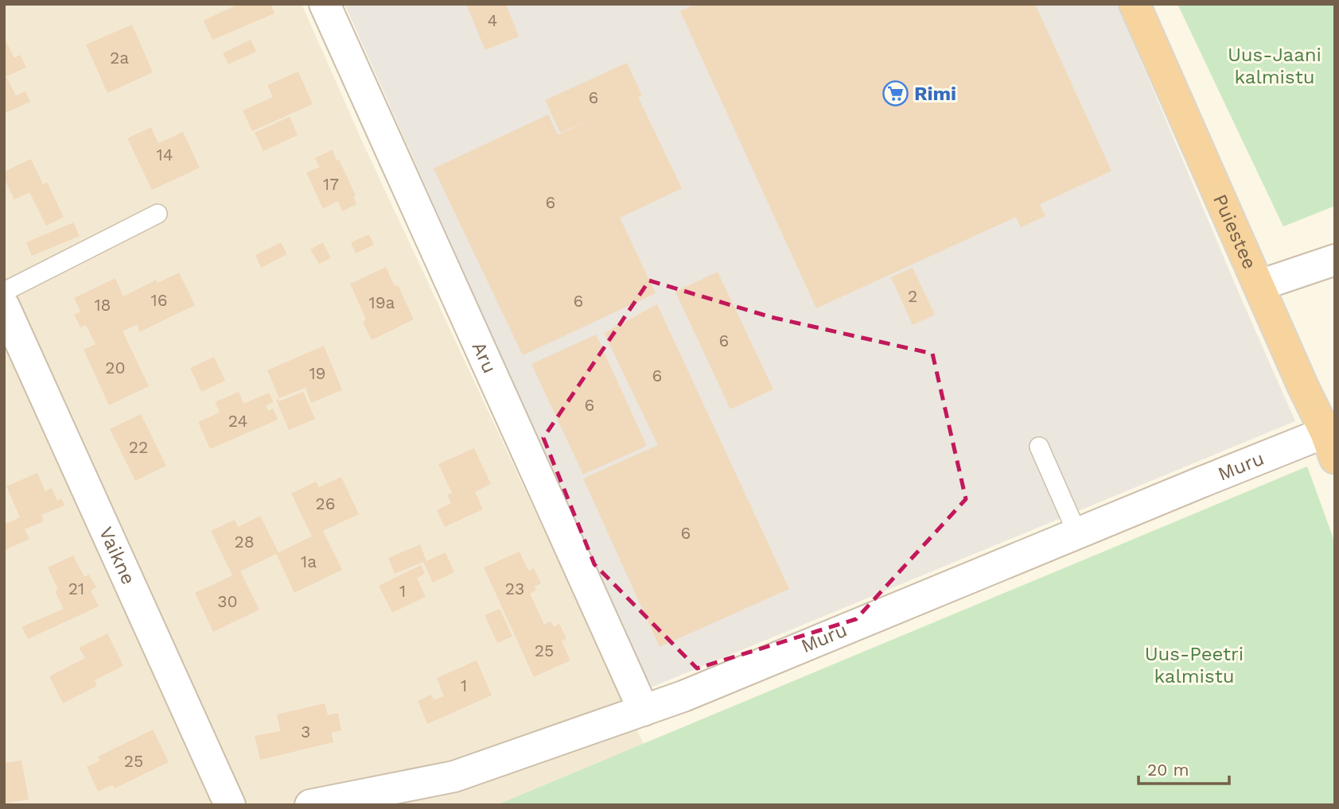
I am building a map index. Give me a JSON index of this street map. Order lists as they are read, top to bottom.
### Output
{
  "streets": {
    "highway": ["Puiestee"],
    "street": ["Aru", "Muru", "Vaikne"]
  },
  "crossings": [
    ["Puiestee", "Muru"],
    ["Aru", "Muru"]
  ],
  "parks": ["Uus-Jaani kalmistu", "Uus-Peetri kalmistu"],
  "places": {
    "supermarket": ["Rimi"]
  },
  "house_numbers": [
    "4",
    "2a",
    "6",
    "14",
    "17",
    "6",
    "2",
    "16",
    "6",
    "19a",
    "18",
    "6",
    "20",
    "19",
    "6",
    "6",
    "24",
    "22",
    "26",
    "6",
    "28",
    "1a",
    "21",
    "23",
    "1",
    "30",
    "25",
    "1",
    "3",
    "25"
  ],
  "scale_bar": "20 m"
}
